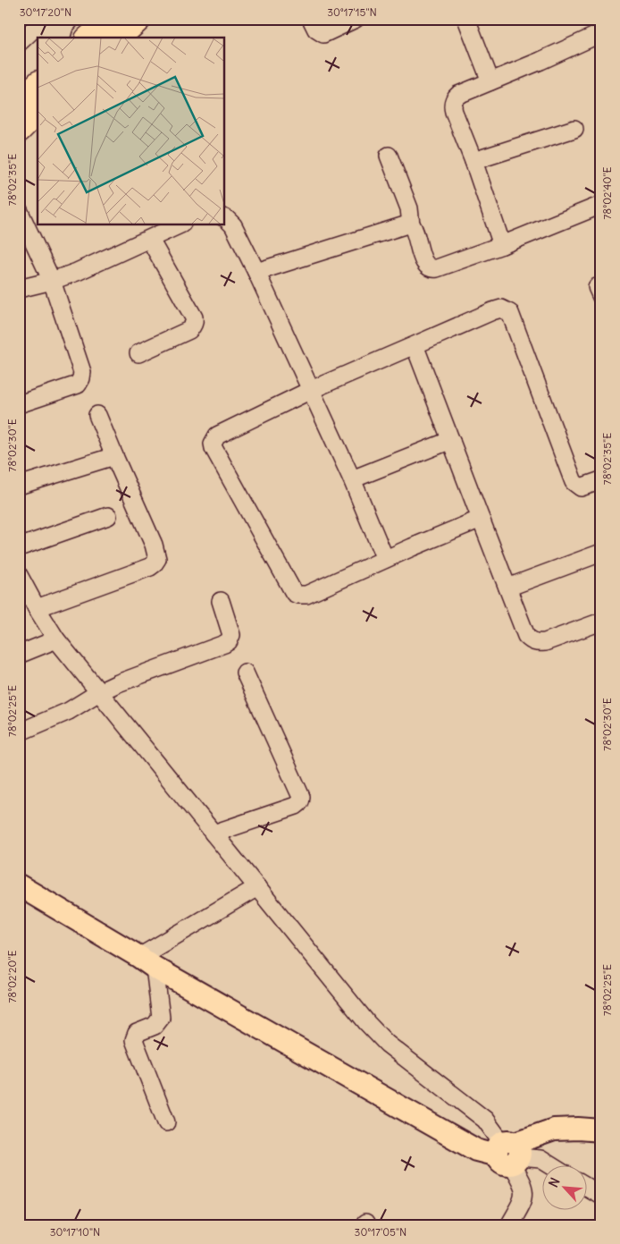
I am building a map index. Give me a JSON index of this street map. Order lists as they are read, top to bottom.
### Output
{
  "north": "top left",
  "coordinates": [
    "30°17'20\"N",
    "30°17'15\"N",
    "78°02'35\"E",
    "78°02'40\"E",
    "78°02'30\"E",
    "78°02'25\"E",
    "78°02'20\"E",
    "30°17'10\"N",
    "30°17'05\"N"
  ]
}
